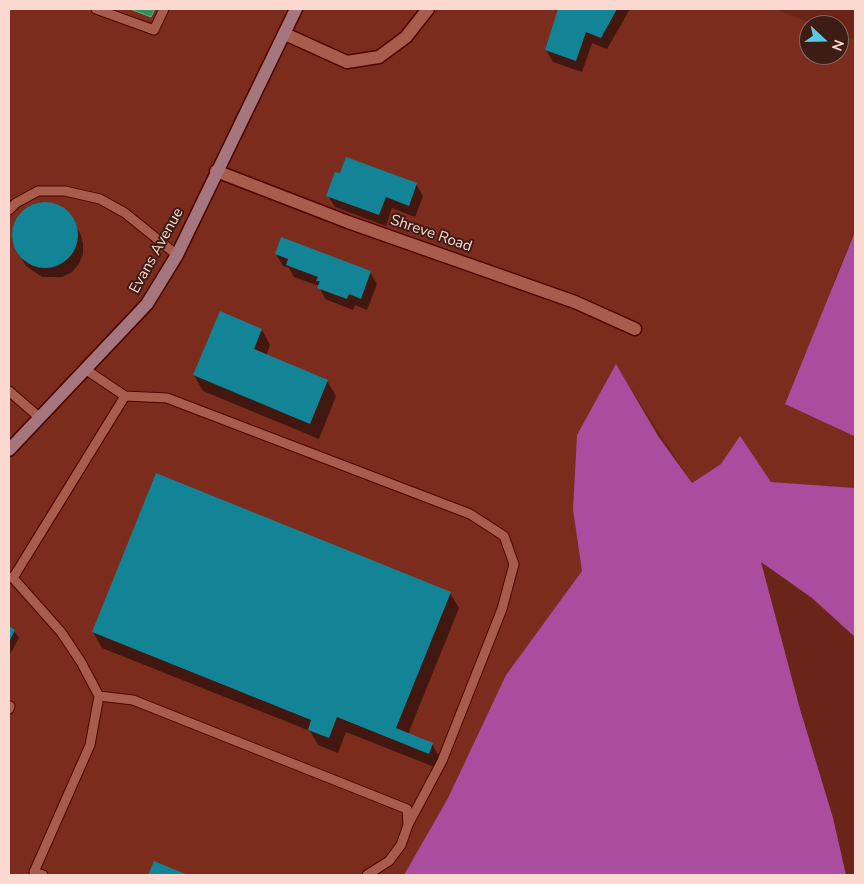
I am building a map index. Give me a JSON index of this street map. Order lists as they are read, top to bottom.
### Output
{
  "streets": {
    "street": ["Shreve Road", "Evans Avenue"]
  },
  "crossings": [
    ["Shreve Road", "Evans Avenue"]
  ],
  "north": "right"
}
